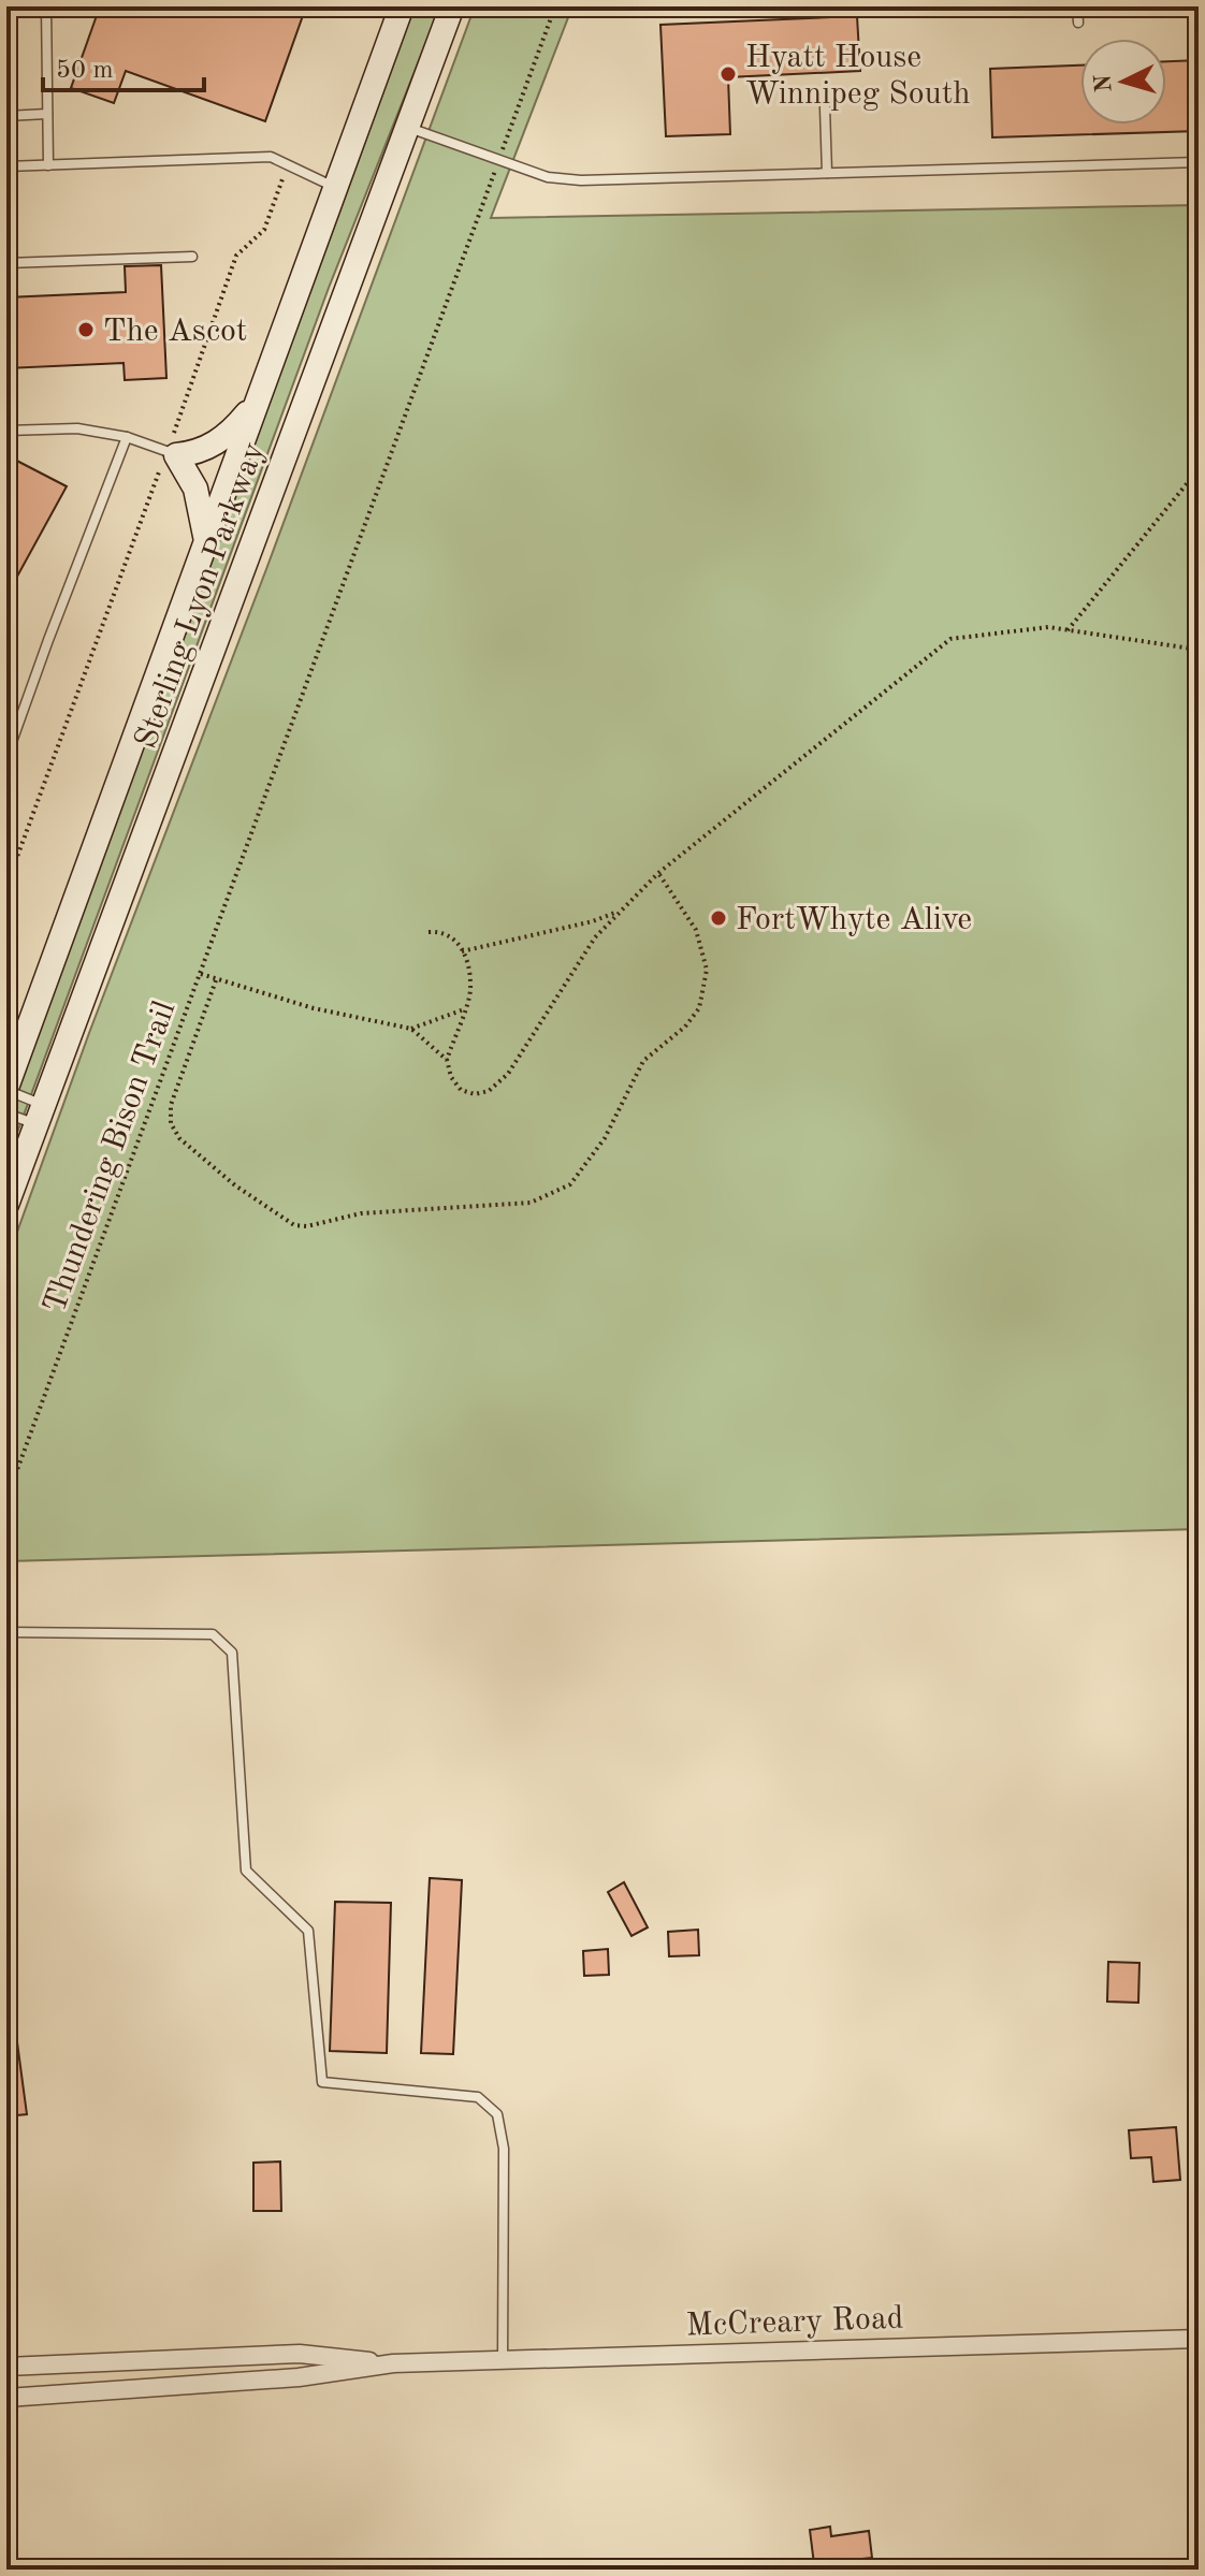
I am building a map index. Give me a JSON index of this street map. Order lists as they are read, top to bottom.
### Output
{
  "streets": {
    "main road": ["Sterling Lyon Parkway"],
    "street": ["McCreary Road"],
    "path": ["Thundering Bison Trail"]
  },
  "places": ["Hyatt House Winnipeg South", "The Ascot", "FortWhyte Alive"],
  "scale_bar": "50 m",
  "north": "left"
}
